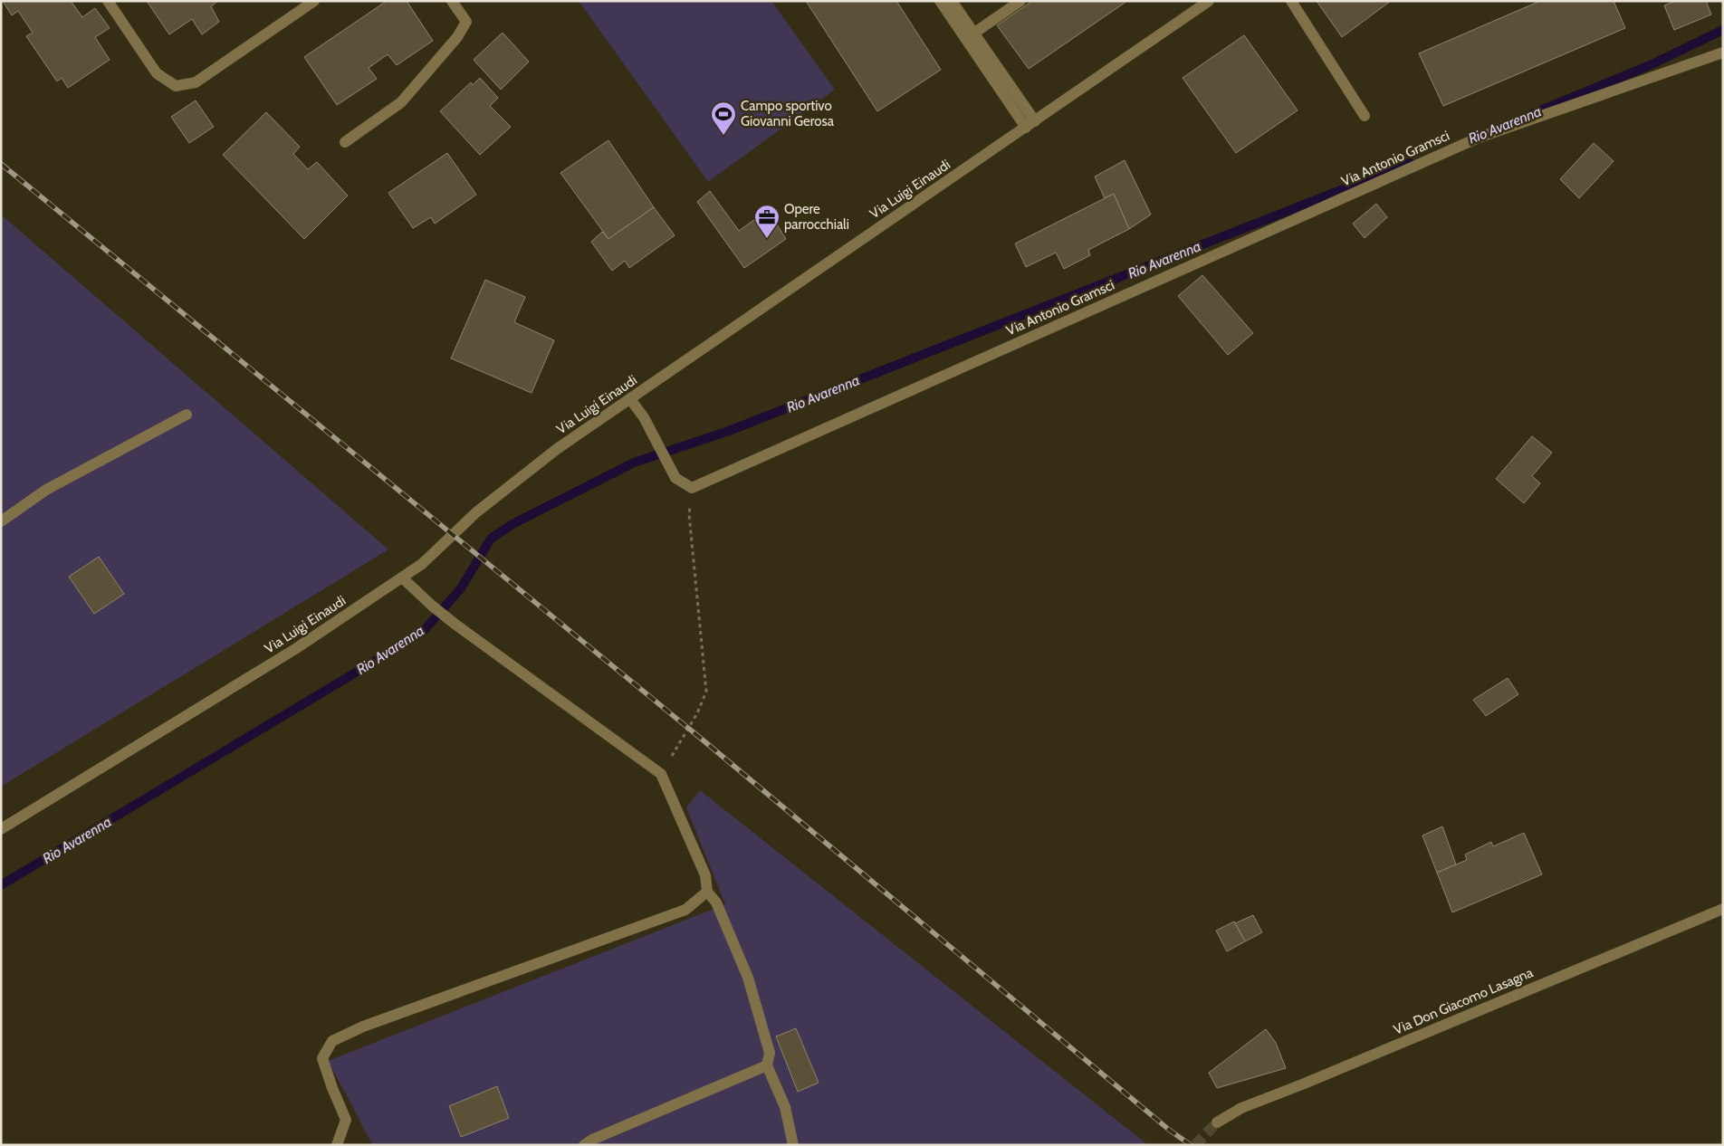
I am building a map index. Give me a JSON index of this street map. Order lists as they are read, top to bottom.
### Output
{
  "streets": {
    "street": ["Via Antonio Gramsci", "Via Luigi Einaudi", "Via Don Giacomo Lasagna"]
  },
  "water": ["Rio Avarenna"],
  "places": {
    "sports": ["Campo sportivo Giovanni Gerosa"],
    "office": ["Opere parrocchiali"]
  }
}
